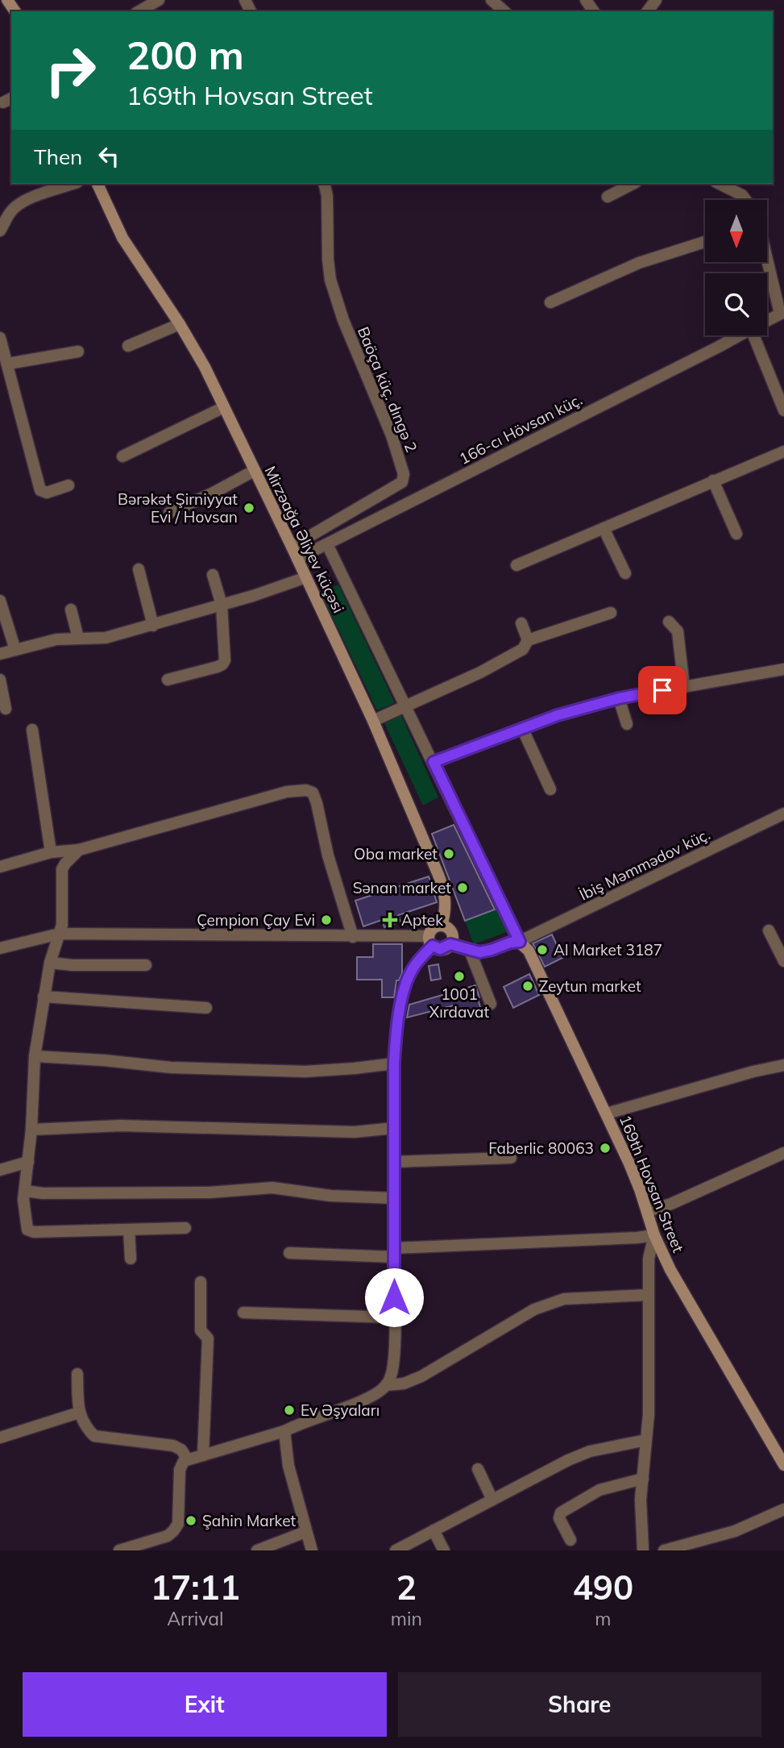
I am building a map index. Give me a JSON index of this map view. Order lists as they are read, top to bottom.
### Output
{
  "streets": {
    "street": [
      "Baöça küç. dıngə 2",
      "166-cı Hövsan küç.",
      "Mirzəağa Əliyev küçəsi",
      "İbiş Məmmədov küç.",
      "169th Hovsan Street"
    ]
  },
  "crossings": [
    ["Baöça küç. dıngə 2", "Mirzəağa Əliyev küçəsi"],
    ["166-cı Hövsan küç.", "Mirzəağa Əliyev küçəsi"],
    ["İbiş Məmmədov küç.", "169th Hovsan Street"]
  ],
  "places": {
    "other": [
      "Bərəkət Şirniyyat Evi / Hovsan",
      "Oba market",
      "Sənan market",
      "Çempion Çay Evi",
      "Al Market 3187",
      "1001 Xırdavat",
      "Zeytun market",
      "Faberlic 80063",
      "Ev Əşyaları",
      "Şahin Market"
    ],
    "health": ["Aptek"]
  },
  "north": "bottom",
  "page": {
    "turn": ["200 m", "169th Hovsan Street"],
    "then": "Then",
    "eta": [
      "17:11",
      "Arrival",
      "2",
      "min",
      "490",
      "m"
    ],
    "buttons": ["Exit", "Share"]
  }
}
